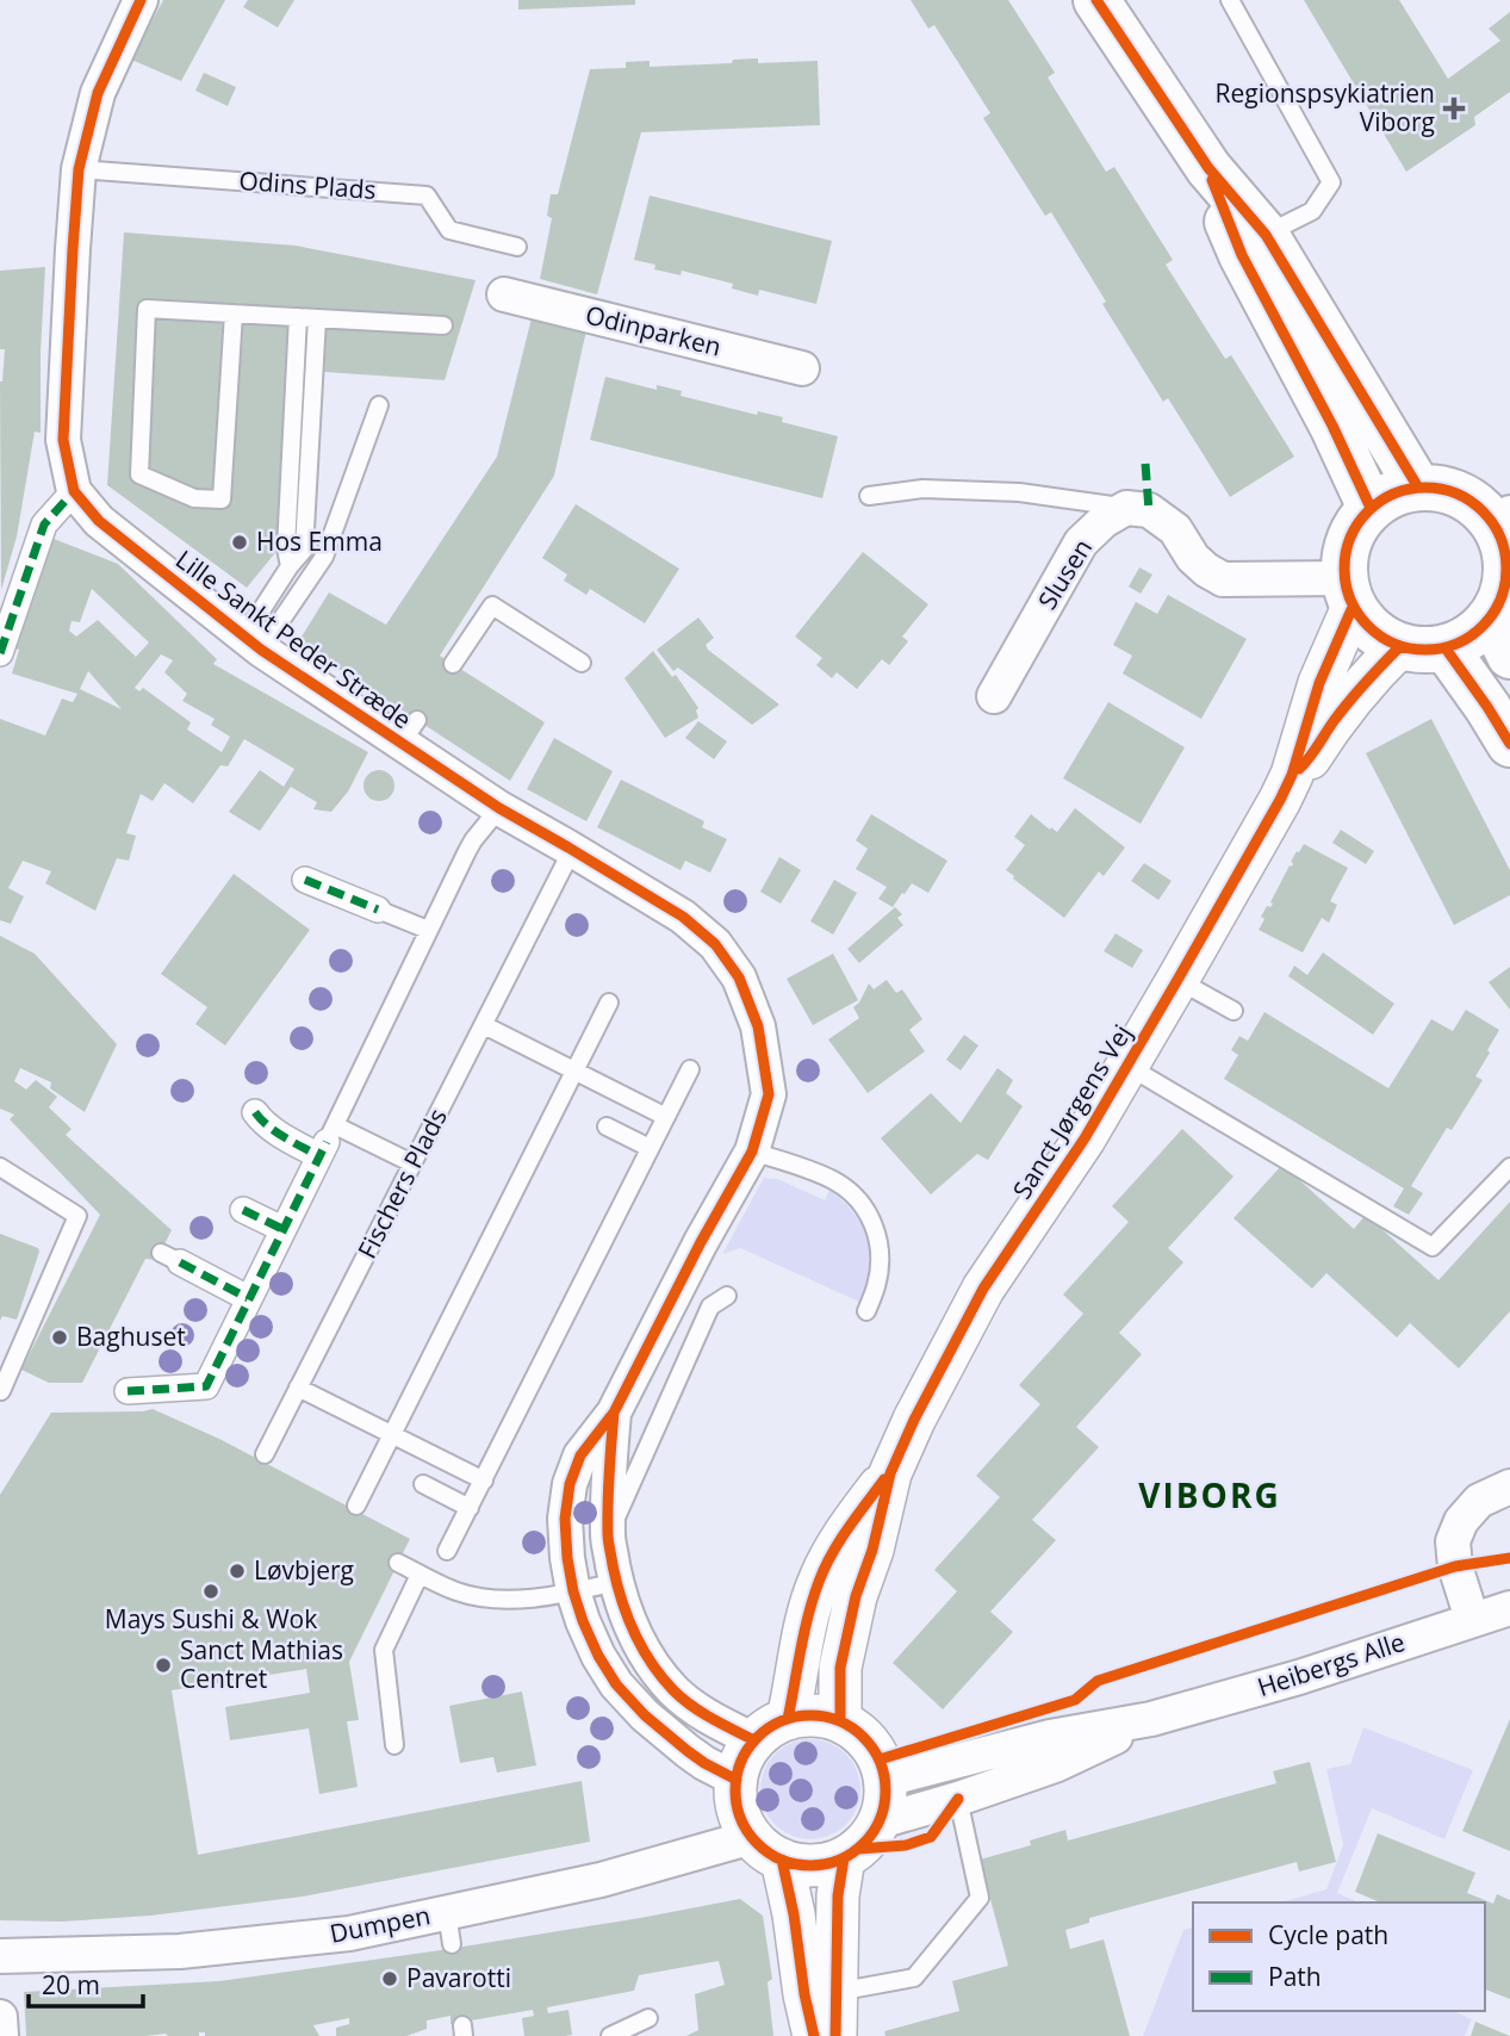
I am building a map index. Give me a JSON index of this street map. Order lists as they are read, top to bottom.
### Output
{
  "streets": {
    "street": [
      "Odinparken",
      "Slusen",
      "Lille Sankt Peder Stræde",
      "Sanct Jørgens Vej",
      "Heibergs Alle",
      "Dumpen"
    ],
    "lane": ["Odins Plads", "Fischers Plads"]
  },
  "crossings": [
    ["Lille Sankt Peder Stræde", "Fischers Plads"],
    ["Sanct Jørgens Vej", "Heibergs Alle"],
    ["Sanct Jørgens Vej", "Dumpen"],
    ["Heibergs Alle", "Dumpen"]
  ],
  "districts": ["VIBORG"],
  "places": {
    "health": ["Regionspsykiatrien Viborg"],
    "other": [
      "Hos Emma",
      "Baghuset",
      "Løvbjerg",
      "Mays Sushi & Wok",
      "Sanct Mathias Centret",
      "Pavarotti"
    ]
  },
  "legend": ["Cycle path", "Path"],
  "scale_bar": "20 m"
}
